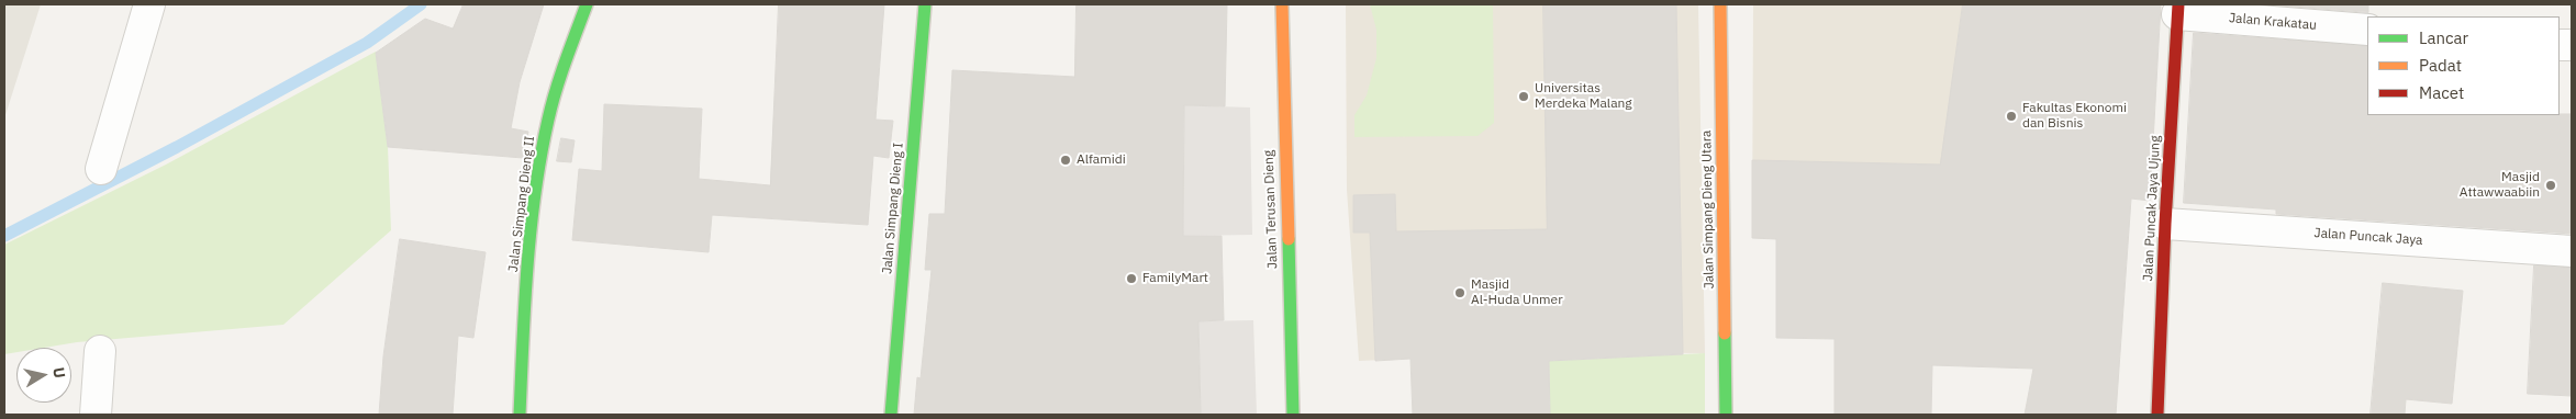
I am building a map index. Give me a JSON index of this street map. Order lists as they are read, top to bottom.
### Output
{
  "streets": {
    "street": [
      "Jalan Krakatau",
      "Jalan Simpang Dieng II",
      "Jalan Simpang Dieng I",
      "Jalan Puncak Jaya Ujung",
      "Jalan Terusan Dieng",
      "Jalan Simpang Dieng Utara",
      "Jalan Puncak Jaya"
    ]
  },
  "crossings": [
    ["Jalan Krakatau", "Jalan Puncak Jaya Ujung"],
    ["Jalan Puncak Jaya Ujung", "Jalan Puncak Jaya"]
  ],
  "places": [
    "Universitas Merdeka Malang",
    "Fakultas Ekonomi dan Bisnis",
    "Alfamidi",
    "Masjid Attawwaabiin",
    "FamilyMart",
    "Masjid Al-Huda Unmer"
  ],
  "legend": ["Lancar", "Padat", "Macet"],
  "north": "right"
}
